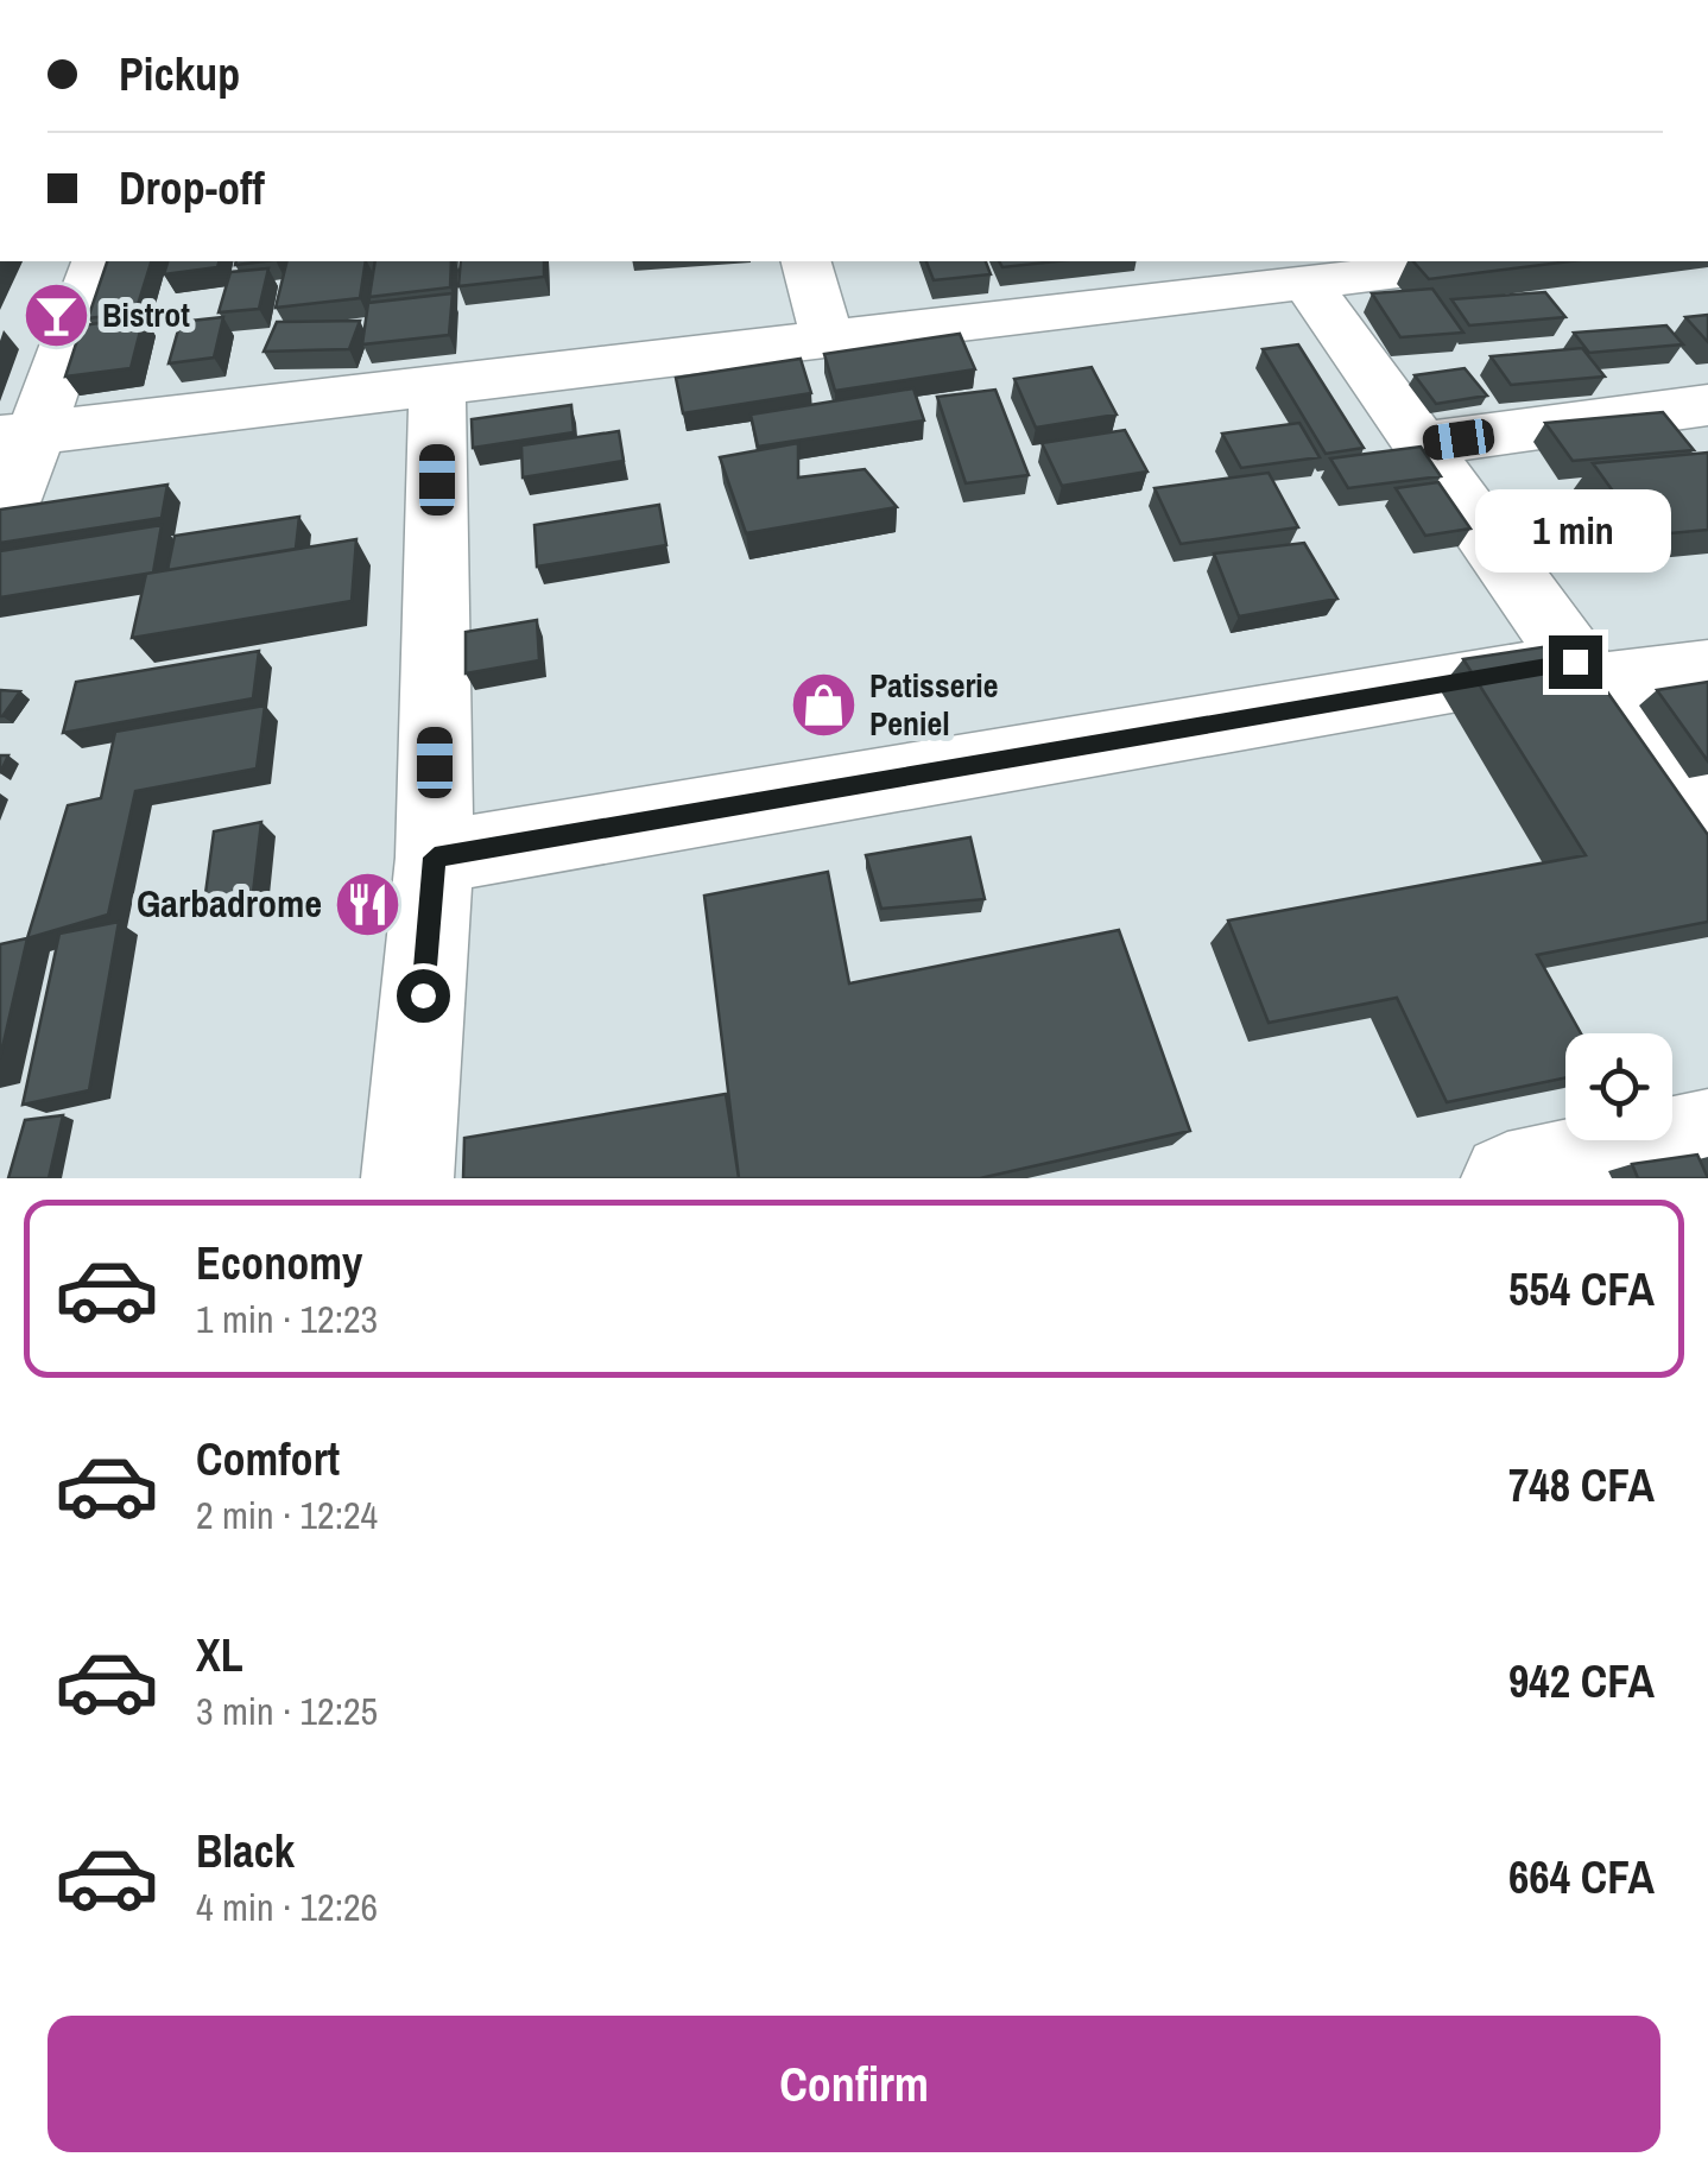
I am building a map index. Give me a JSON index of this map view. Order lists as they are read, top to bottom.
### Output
{
  "places": {
    "bar": ["Bistrot"],
    "shop": ["Patisserie Peniel"],
    "restaurant": ["Garbadrome"]
  },
  "page": {
    "banner": ["Pickup", "Drop-off"],
    "bubble": "1 min",
    "list": [
      {
        "name": "Economy",
        "note": "1 min · 12:23",
        "value": "554 CFA"
      },
      {
        "name": "Comfort",
        "note": "2 min · 12:24",
        "value": "748 CFA"
      },
      {
        "name": "XL",
        "note": "3 min · 12:25",
        "value": "942 CFA"
      },
      {
        "name": "Black",
        "note": "4 min · 12:26",
        "value": "664 CFA"
      }
    ],
    "buttons": "Confirm"
  }
}
